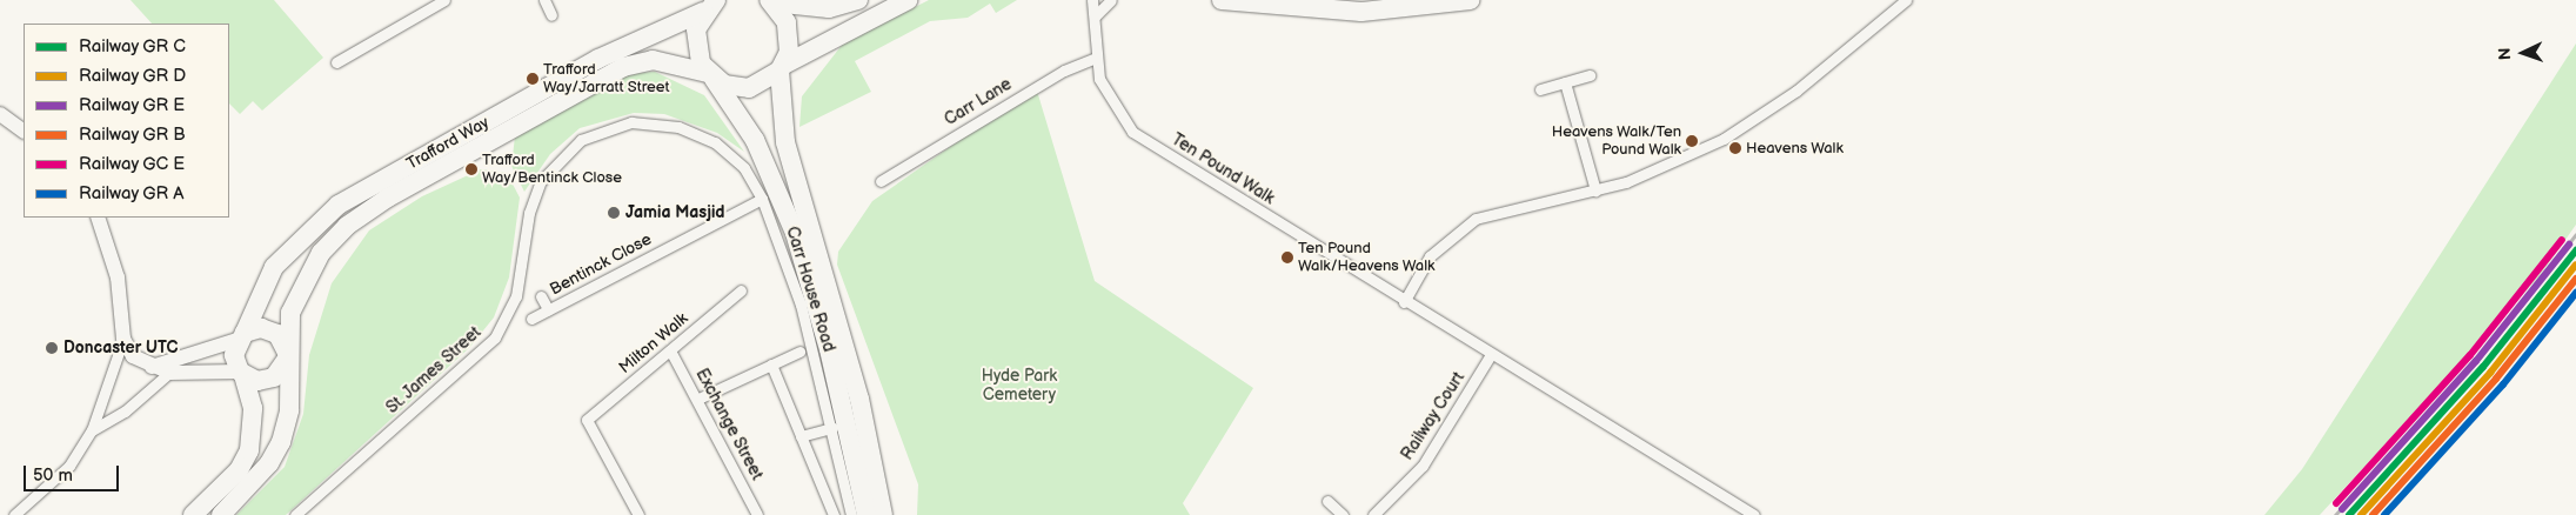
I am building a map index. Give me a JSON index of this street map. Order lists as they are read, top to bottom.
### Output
{
  "streets": {
    "highway": ["Trafford Way", "Carr House Road"],
    "street": [
      "Carr Lane",
      "Ten Pound Walk",
      "Bentinck Close",
      "Milton Walk",
      "St. James Street",
      "Railway Court",
      "Exchange Street"
    ]
  },
  "crossings": [
    ["Carr Lane", "Ten Pound Walk"],
    ["Trafford Way", "Carr House Road"],
    ["Bentinck Close", "St. James Street"],
    ["Milton Walk", "Exchange Street"]
  ],
  "parks": ["Hyde Park Cemetery"],
  "places": [
    "Trafford Way/Jarratt Street",
    "Heavens Walk/Ten Pound Walk",
    "Heavens Walk",
    "Trafford Way/Bentinck Close",
    "Jamia Masjid",
    "Ten Pound Walk/Heavens Walk",
    "Doncaster UTC"
  ],
  "legend": [
    "Railway GR C",
    "Railway GR D",
    "Railway GR E",
    "Railway GR B",
    "Railway GC E",
    "Railway GR A"
  ],
  "scale_bar": "50 m",
  "north": "left"
}
